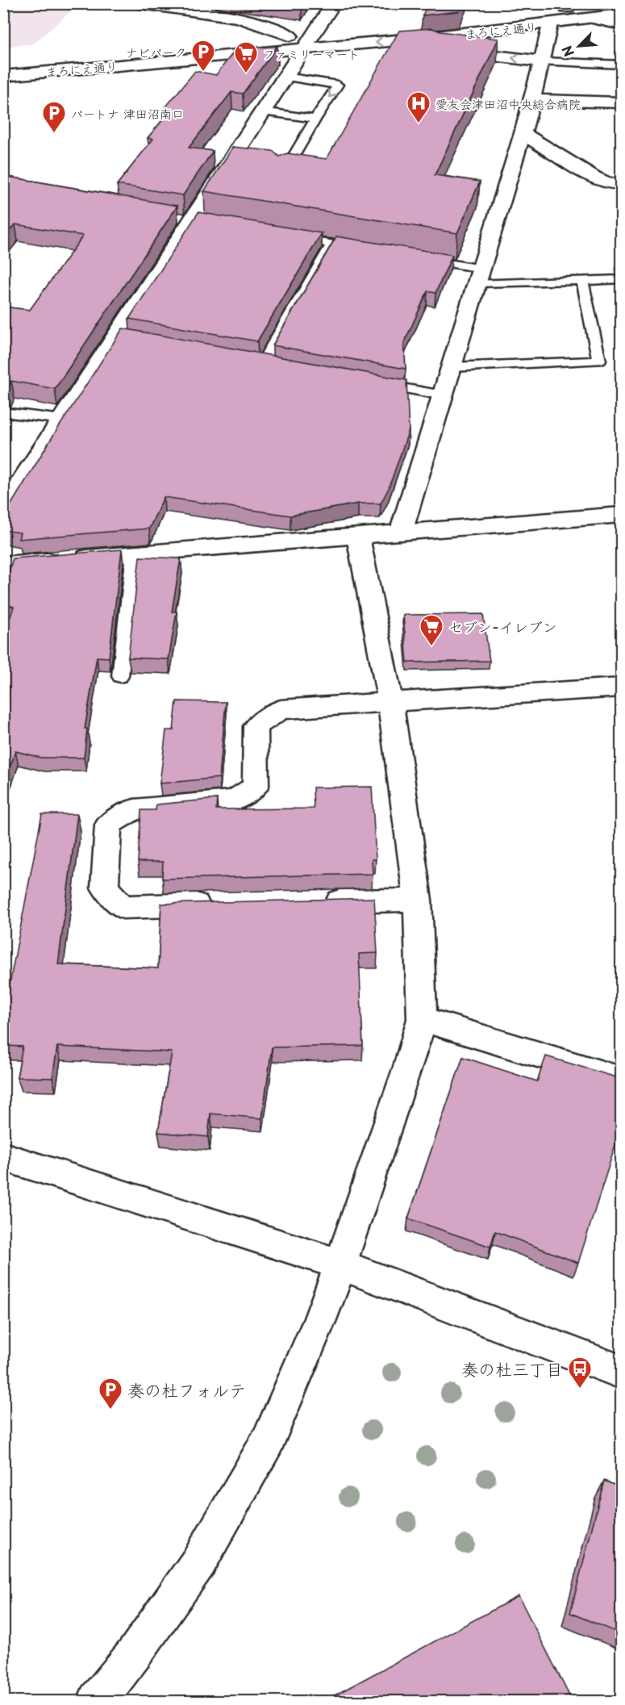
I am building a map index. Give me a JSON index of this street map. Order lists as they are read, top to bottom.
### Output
{
  "streets": {
    "street": ["まろにえ通り"]
  },
  "places": {
    "parking": ["ナビパーク", "パートナ 津田沼南口", "奏の杜フォルテ"],
    "supermarket": ["ファミリーマート", "セブン-イレブン"],
    "hospital": ["愛友会津田沼中央総合病院"],
    "bus stop": ["奏の杜三丁目"]
  },
  "north": "bottom left"
}
